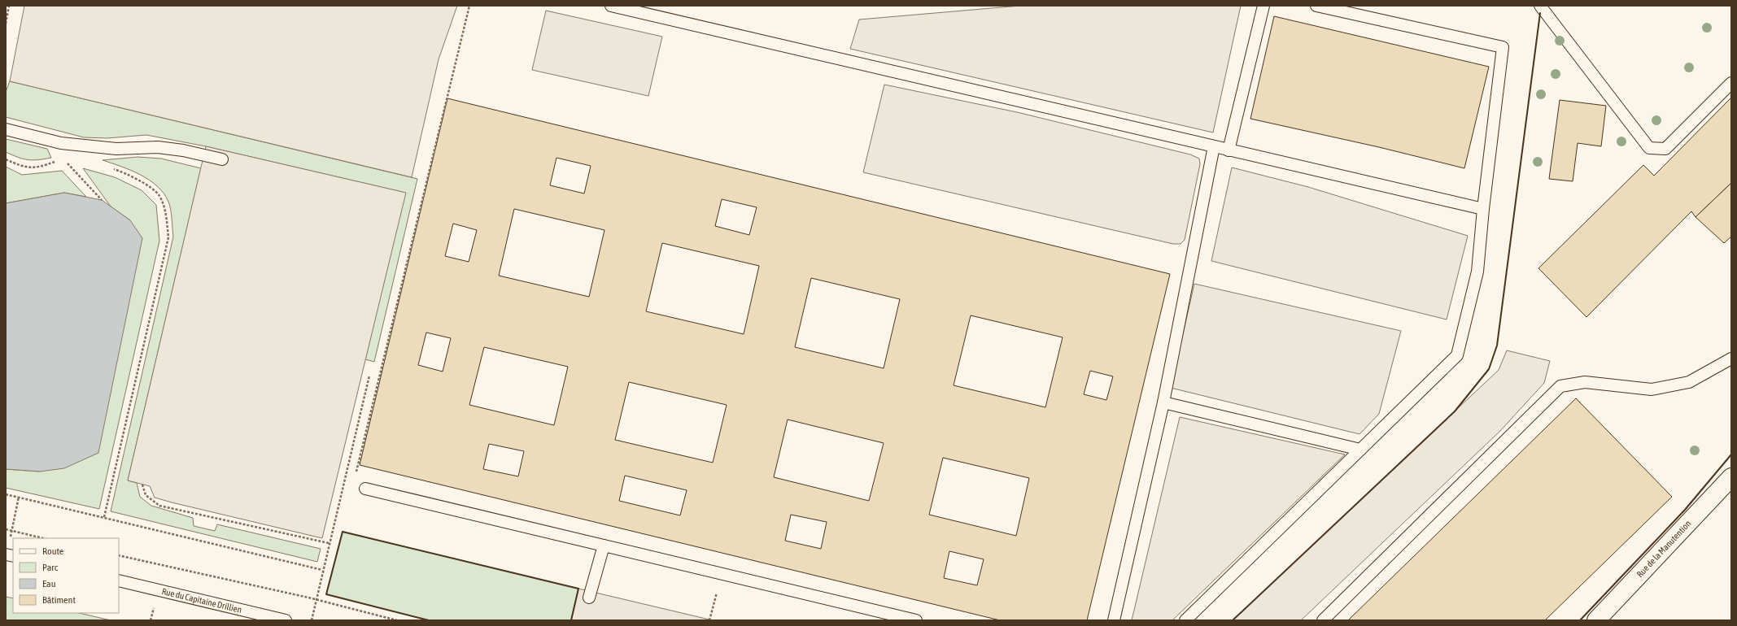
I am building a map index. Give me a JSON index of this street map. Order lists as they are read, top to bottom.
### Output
{
  "streets": {
    "street": ["Rue de la Manutention"],
    "lane": ["Rue du Capitaine Drillien"]
  },
  "legend": [
    "Route",
    "Parc",
    "Eau",
    "Bâtiment"
  ]
}
